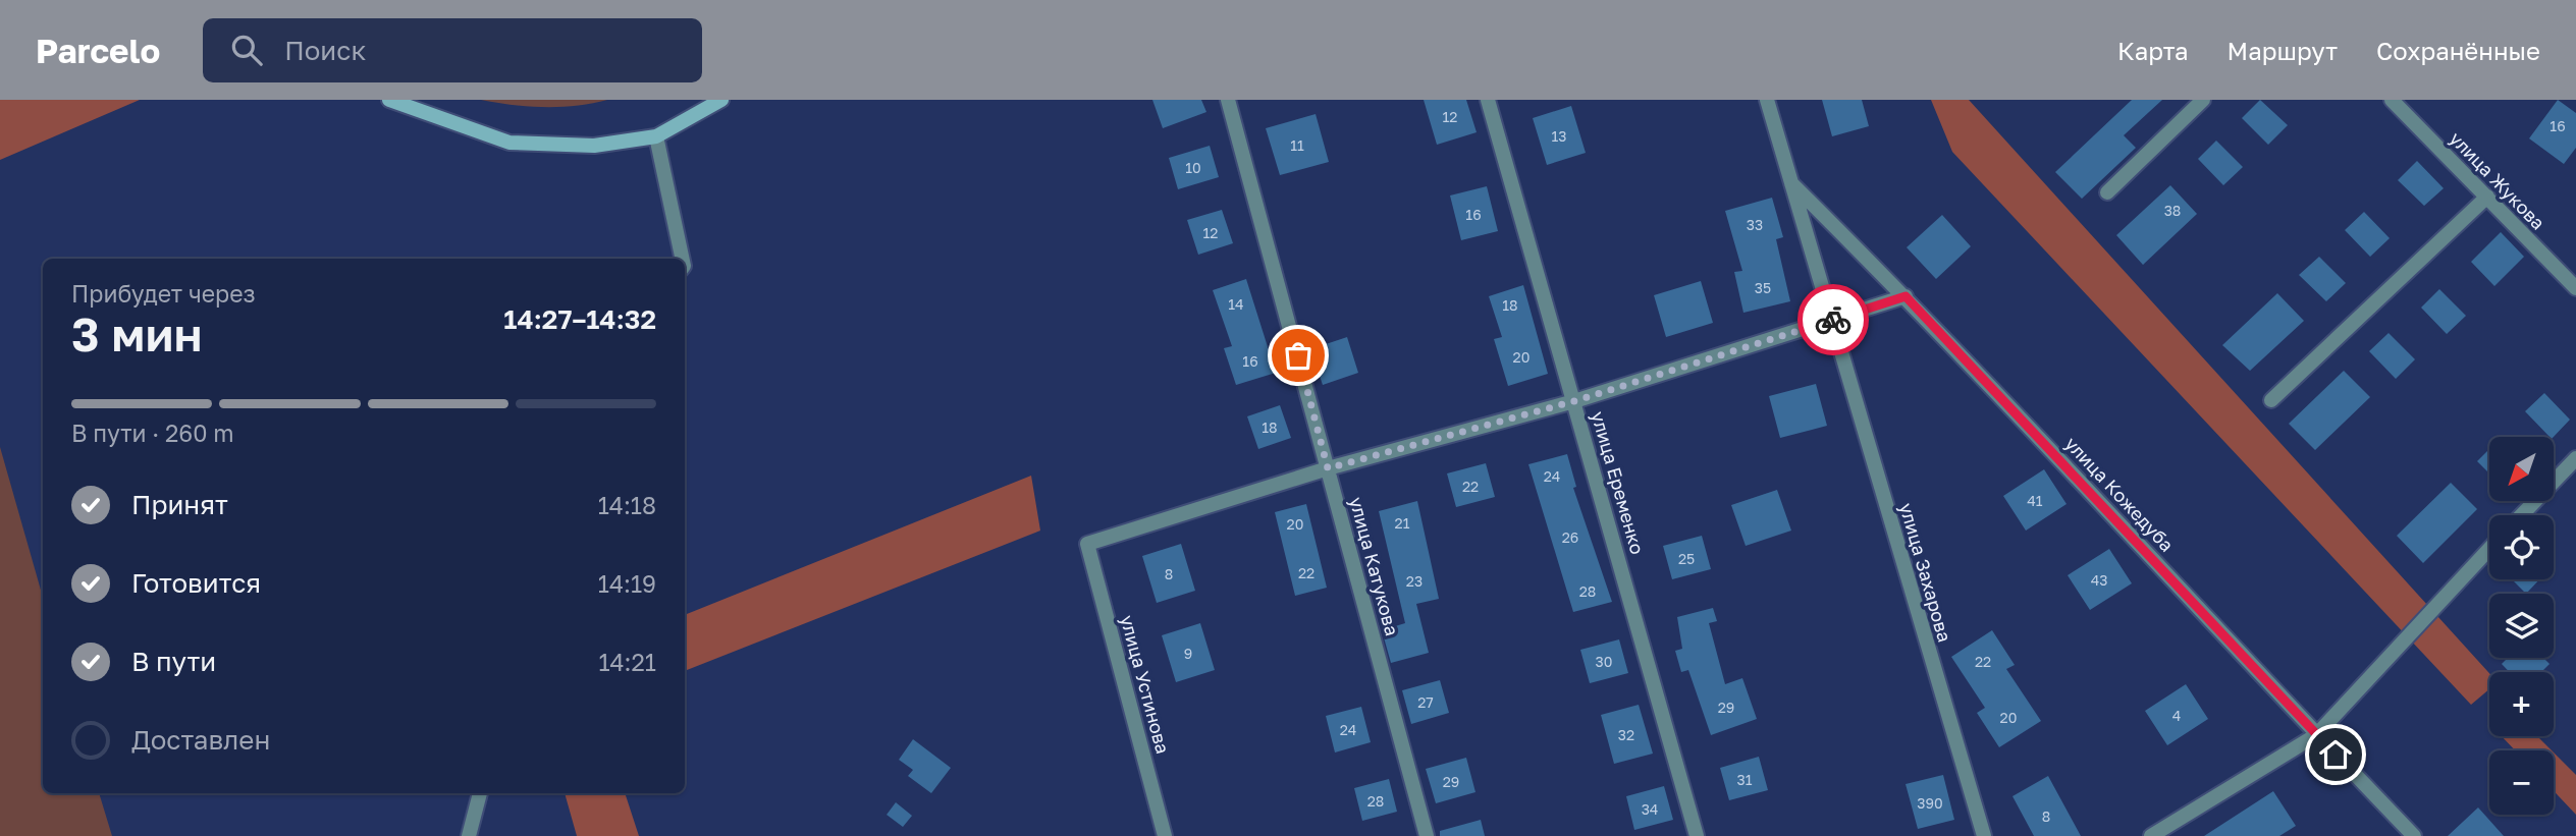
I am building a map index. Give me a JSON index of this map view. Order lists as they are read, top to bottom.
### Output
{
  "streets": {
    "street": [
      "улица Жукова",
      "улица Еременко",
      "улица Кожедуба",
      "улица Катукова",
      "улица Захарова",
      "улица Устинова"
    ]
  },
  "crossings": [
    ["улица Кожедуба", "улица Захарова"],
    ["улица Катукова", "улица Устинова"]
  ],
  "house_numbers": [
    "12",
    "16",
    "13",
    "11",
    "10",
    "38",
    "16",
    "33",
    "12",
    "35",
    "14",
    "18",
    "20",
    "16",
    "18",
    "24",
    "22",
    "41",
    "21",
    "20",
    "26",
    "25",
    "22",
    "8",
    "43",
    "23",
    "28",
    "9",
    "30",
    "22",
    "27",
    "29",
    "4",
    "20",
    "24",
    "32",
    "31",
    "29",
    "28",
    "390",
    "34",
    "8"
  ],
  "north": "bottom left",
  "page": {
    "header": "Parcelo",
    "search": "Поиск",
    "nav": ["Карта", "Маршрут", "Сохранённые"],
    "heading": ["3 мин", "Прибудет через", "14:27–14:32"],
    "bar": "В пути · 260 m",
    "map_buttons": ["+", "−"],
    "list": [
      ["Принят", "14:18"],
      ["Готовится", "14:19"],
      ["В пути", "14:21"],
      "Доставлен"
    ]
  }
}
